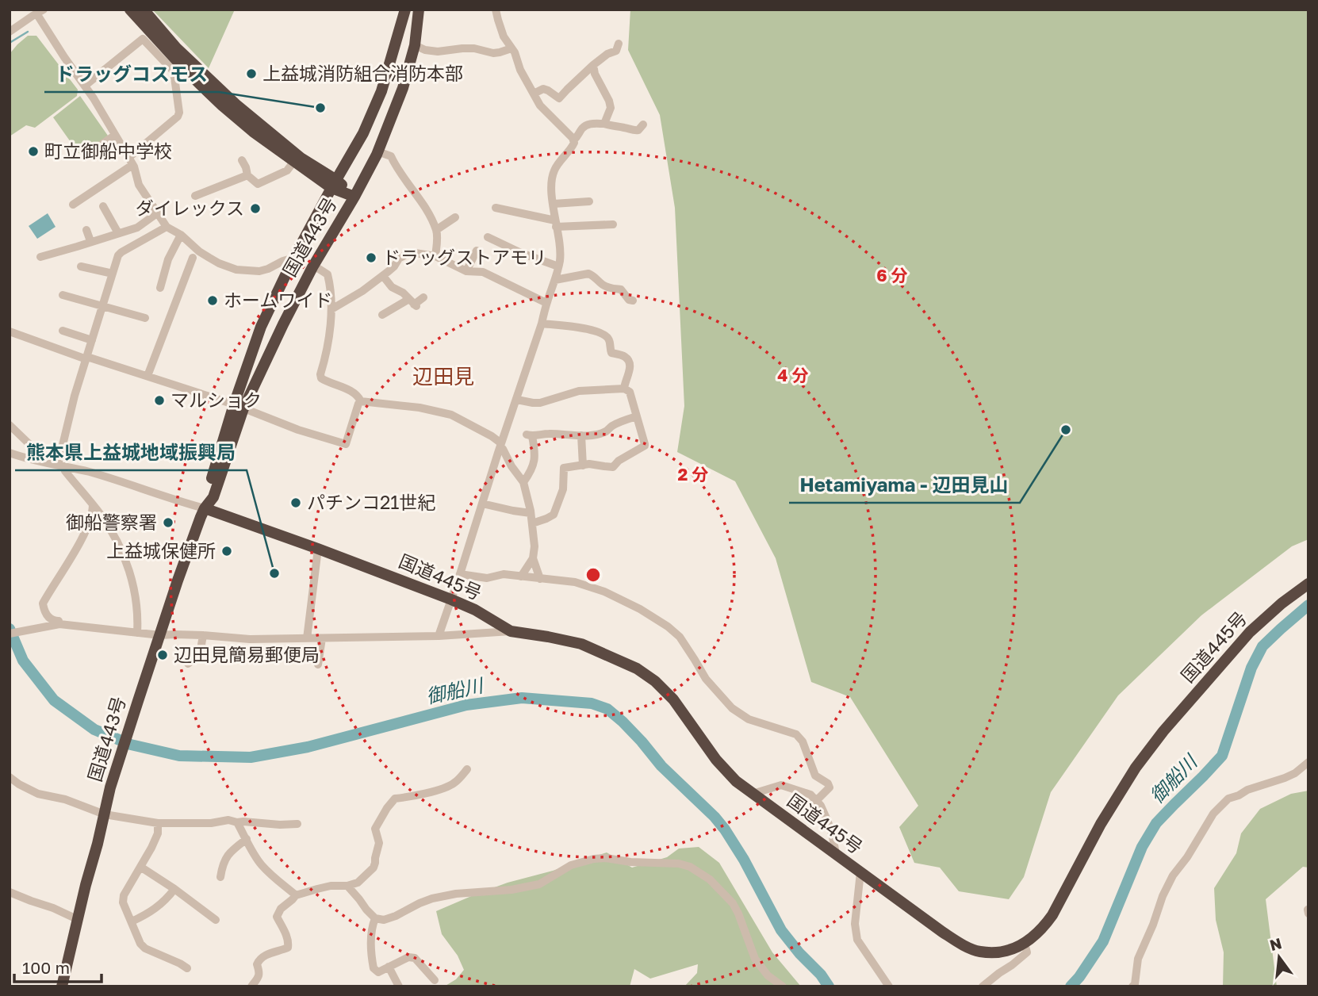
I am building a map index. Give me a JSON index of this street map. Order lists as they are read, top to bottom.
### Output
{
  "streets": {
    "highway": ["国道443号", "国道445号"]
  },
  "crossings": [
    ["国道443号", "国道445号"]
  ],
  "districts": ["辺田見"],
  "water": ["御船川"],
  "places": [
    "上益城消防組合消防本部",
    "ドラッグコスモス",
    "町立御船中学校",
    "ダイレックス",
    "ドラッグストアモリ",
    "ホームワイド",
    "マルショク",
    "Hetamiyama - 辺田見山",
    "パチンコ21世紀",
    "御船警察署",
    "上益城保健所",
    "熊本県上益城地域振興局",
    "辺田見簡易郵便局"
  ],
  "scale_bar": "100 m",
  "north": "top",
  "rings": ["6 分", "4 分", "2 分"]
}
